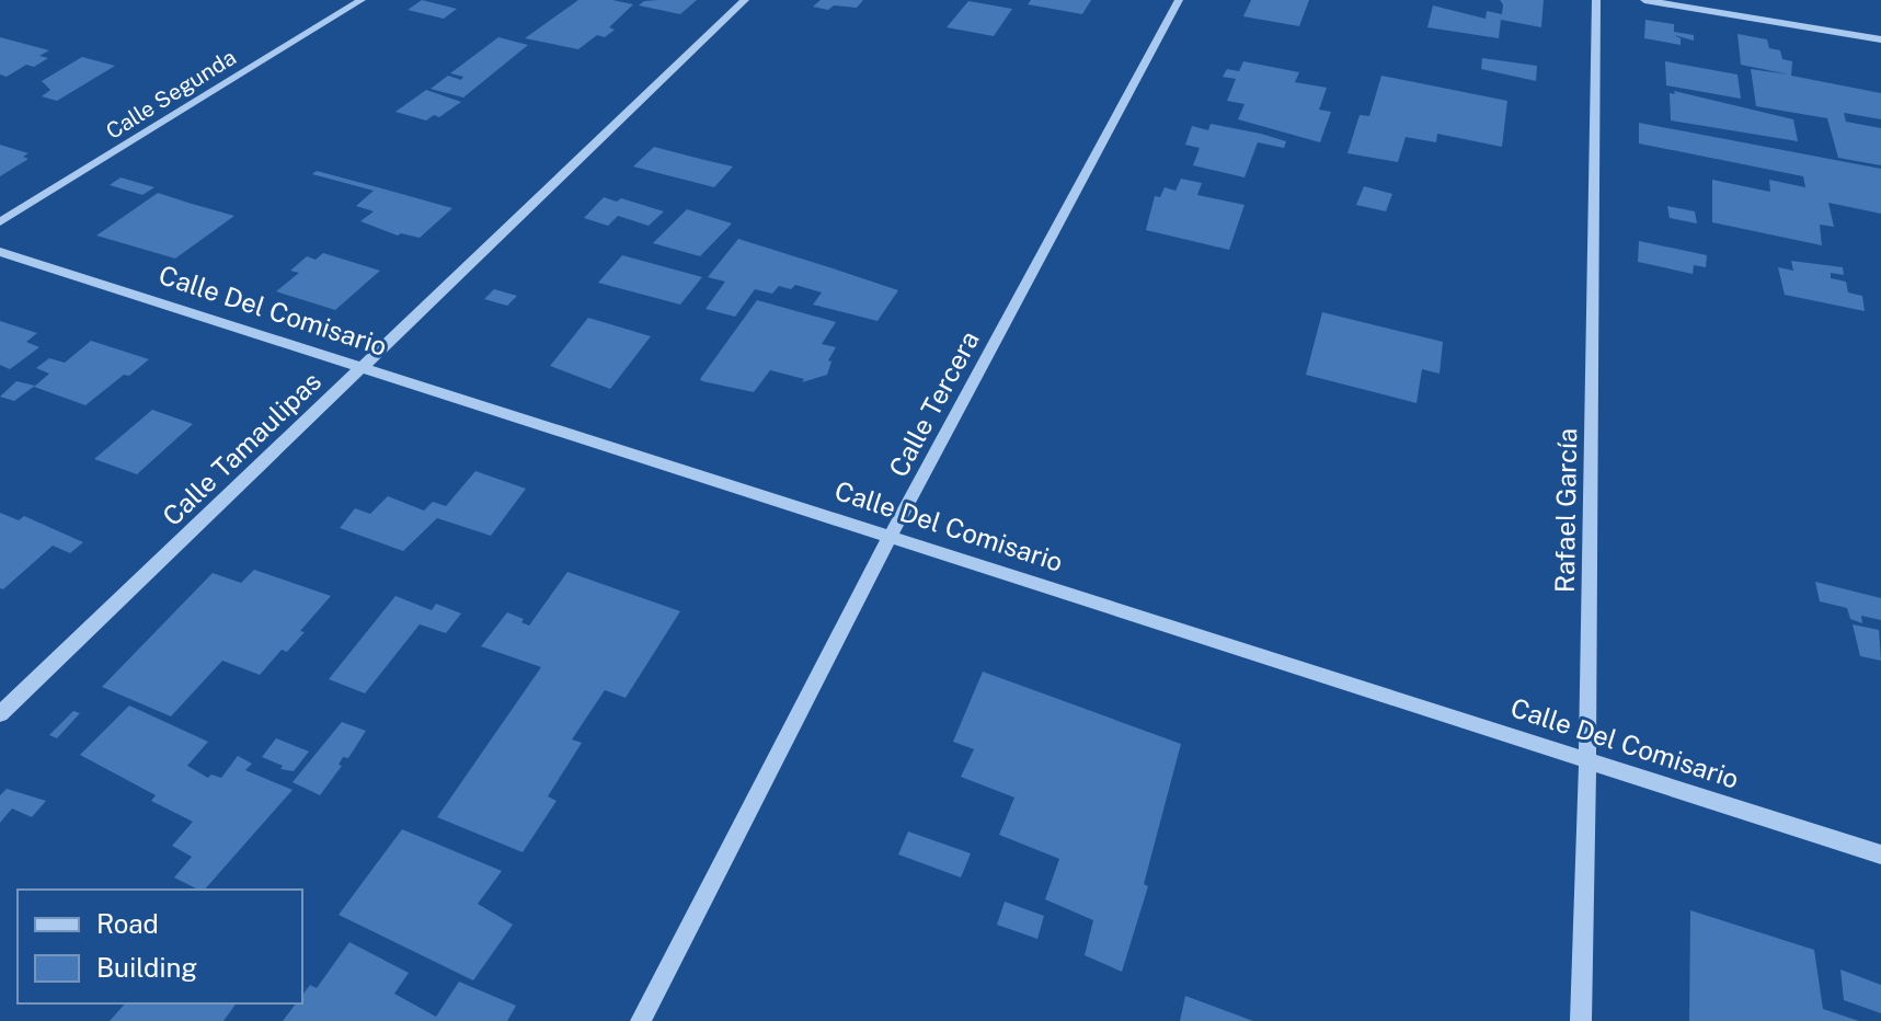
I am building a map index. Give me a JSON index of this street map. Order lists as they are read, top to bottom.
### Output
{
  "streets": {
    "street": [
      "Calle Segunda",
      "Calle Del Comisario",
      "Calle Tercera",
      "Calle Tamaulipas",
      "Rafael García"
    ]
  },
  "crossings": [
    ["Calle Del Comisario", "Calle Tercera"],
    ["Calle Del Comisario", "Calle Tamaulipas"],
    ["Calle Del Comisario", "Rafael García"]
  ],
  "legend": ["Road", "Building"]
}
